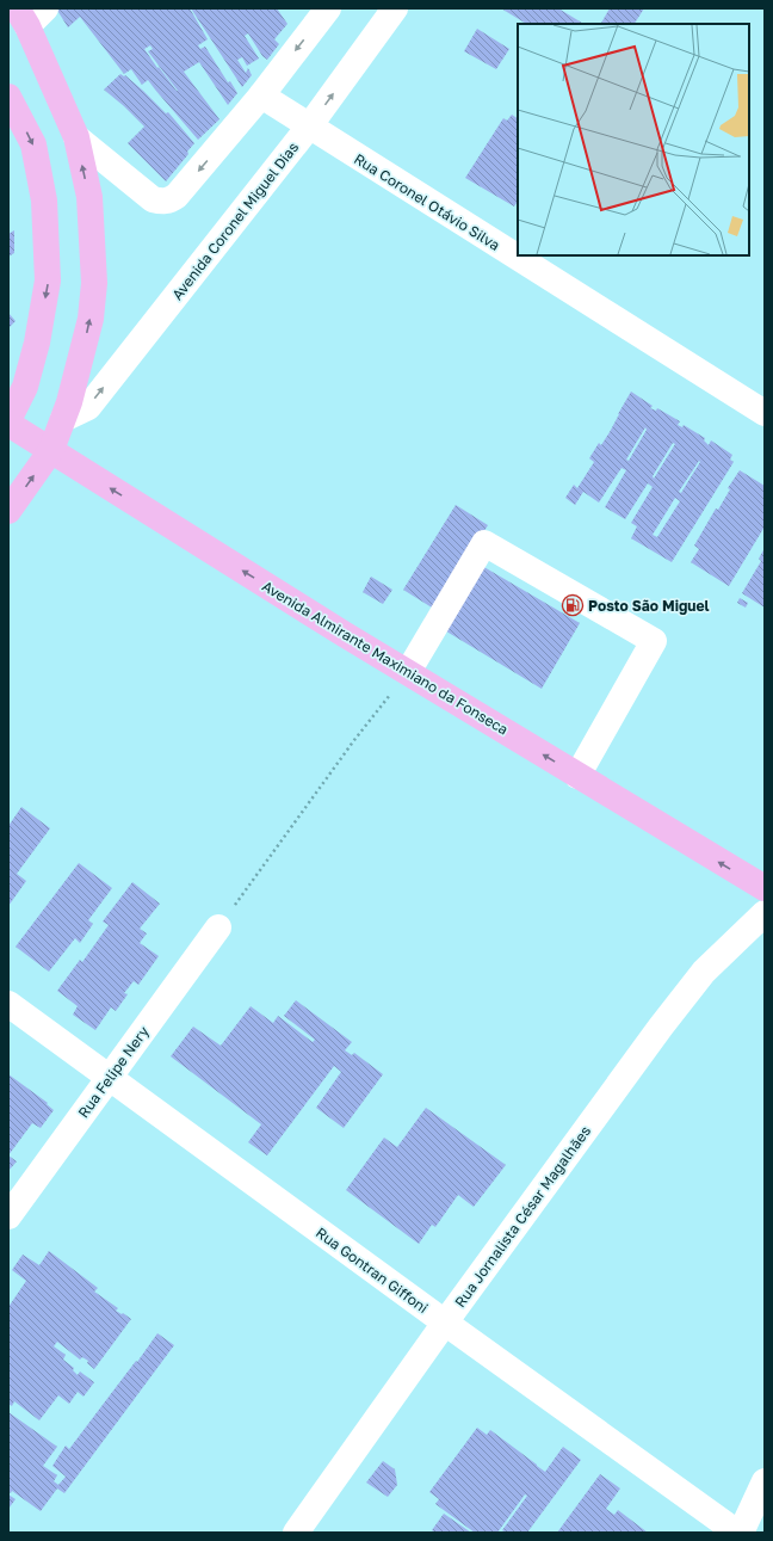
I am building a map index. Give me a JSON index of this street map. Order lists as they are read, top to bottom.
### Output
{
  "streets": {
    "main road": ["Avenida Almirante Maximiano da Fonseca"],
    "street": [
      "Rua Coronel Otávio Silva",
      "Avenida Coronel Miguel Dias",
      "Rua Felipe Nery",
      "Rua Jornalista César Magalhães",
      "Rua Gontran Giffoni"
    ]
  },
  "crossings": [
    ["Rua Coronel Otávio Silva", "Avenida Coronel Miguel Dias"],
    ["Rua Felipe Nery", "Rua Gontran Giffoni"],
    ["Rua Jornalista César Magalhães", "Rua Gontran Giffoni"]
  ],
  "one_way": ["Avenida Coronel Miguel Dias", "Avenida Almirante Maximiano da Fonseca"],
  "places": {
    "fuel station": ["Posto São Miguel"]
  }
}
